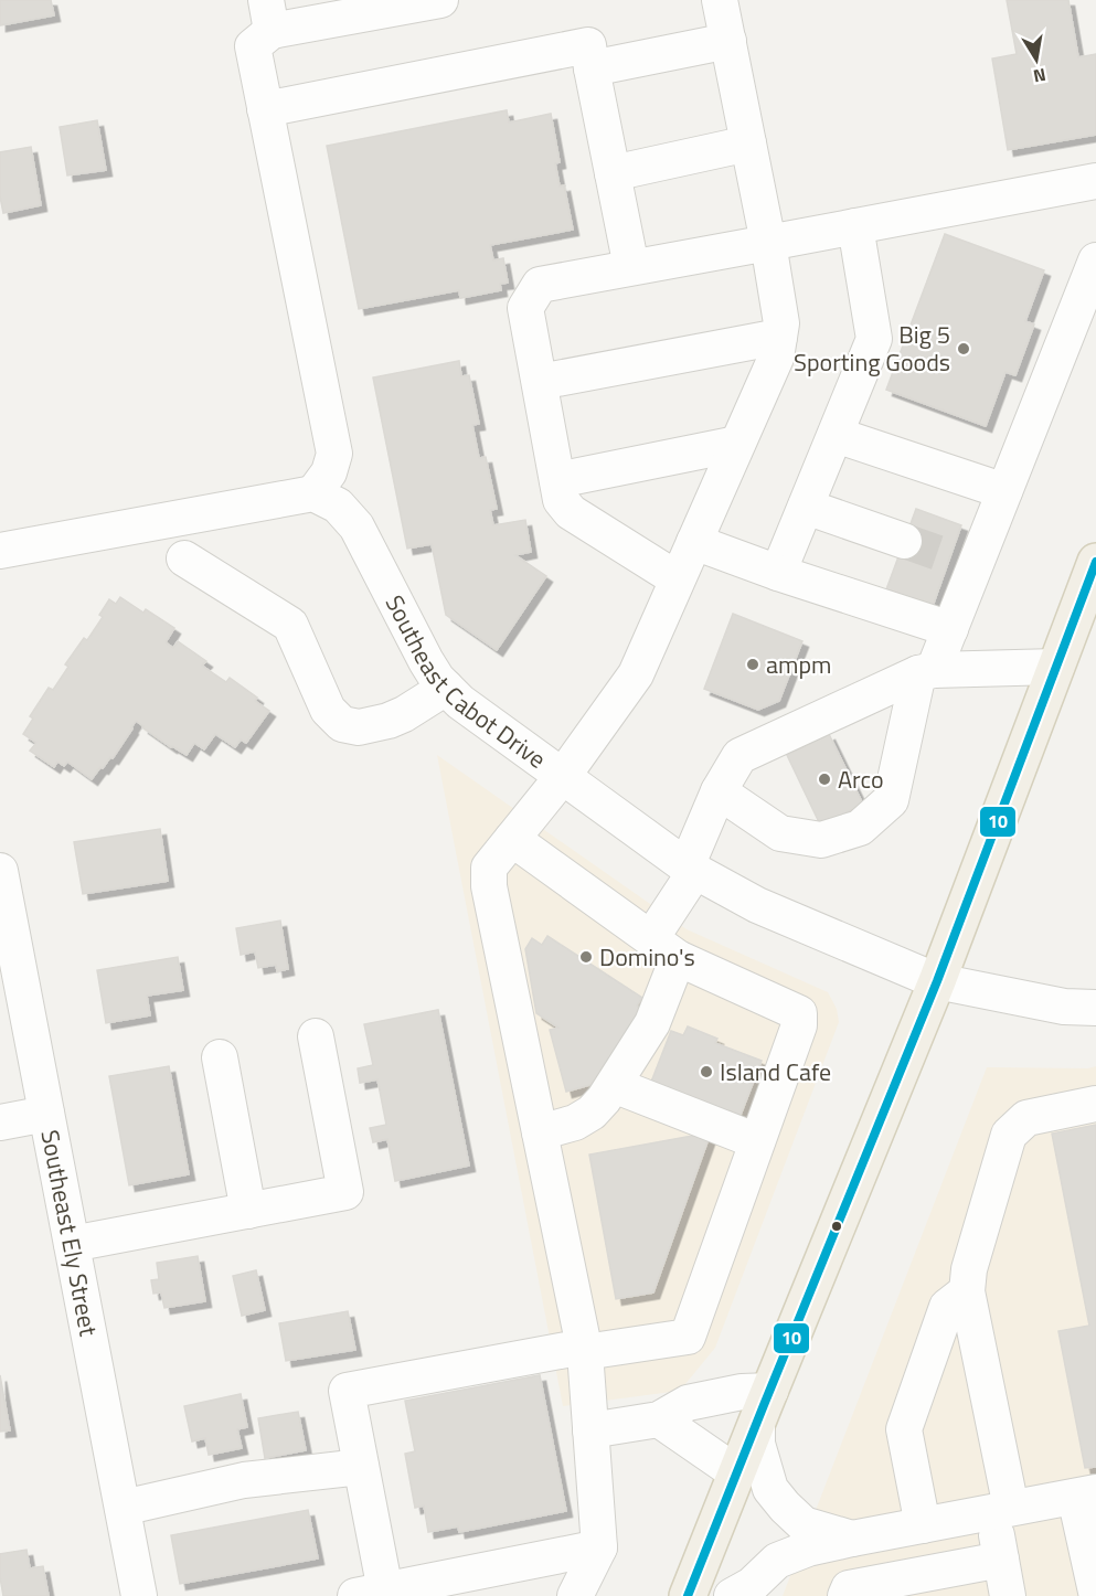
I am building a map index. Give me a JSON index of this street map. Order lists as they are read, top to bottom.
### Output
{
  "streets": {
    "street": ["Southeast Cabot Drive", "Southeast Ely Street"]
  },
  "places": [
    "Big 5 Sporting Goods",
    "ampm",
    "Arco",
    "Domino's",
    "Island Cafe"
  ],
  "lines": ["transit line 10"],
  "north": "bottom"
}
